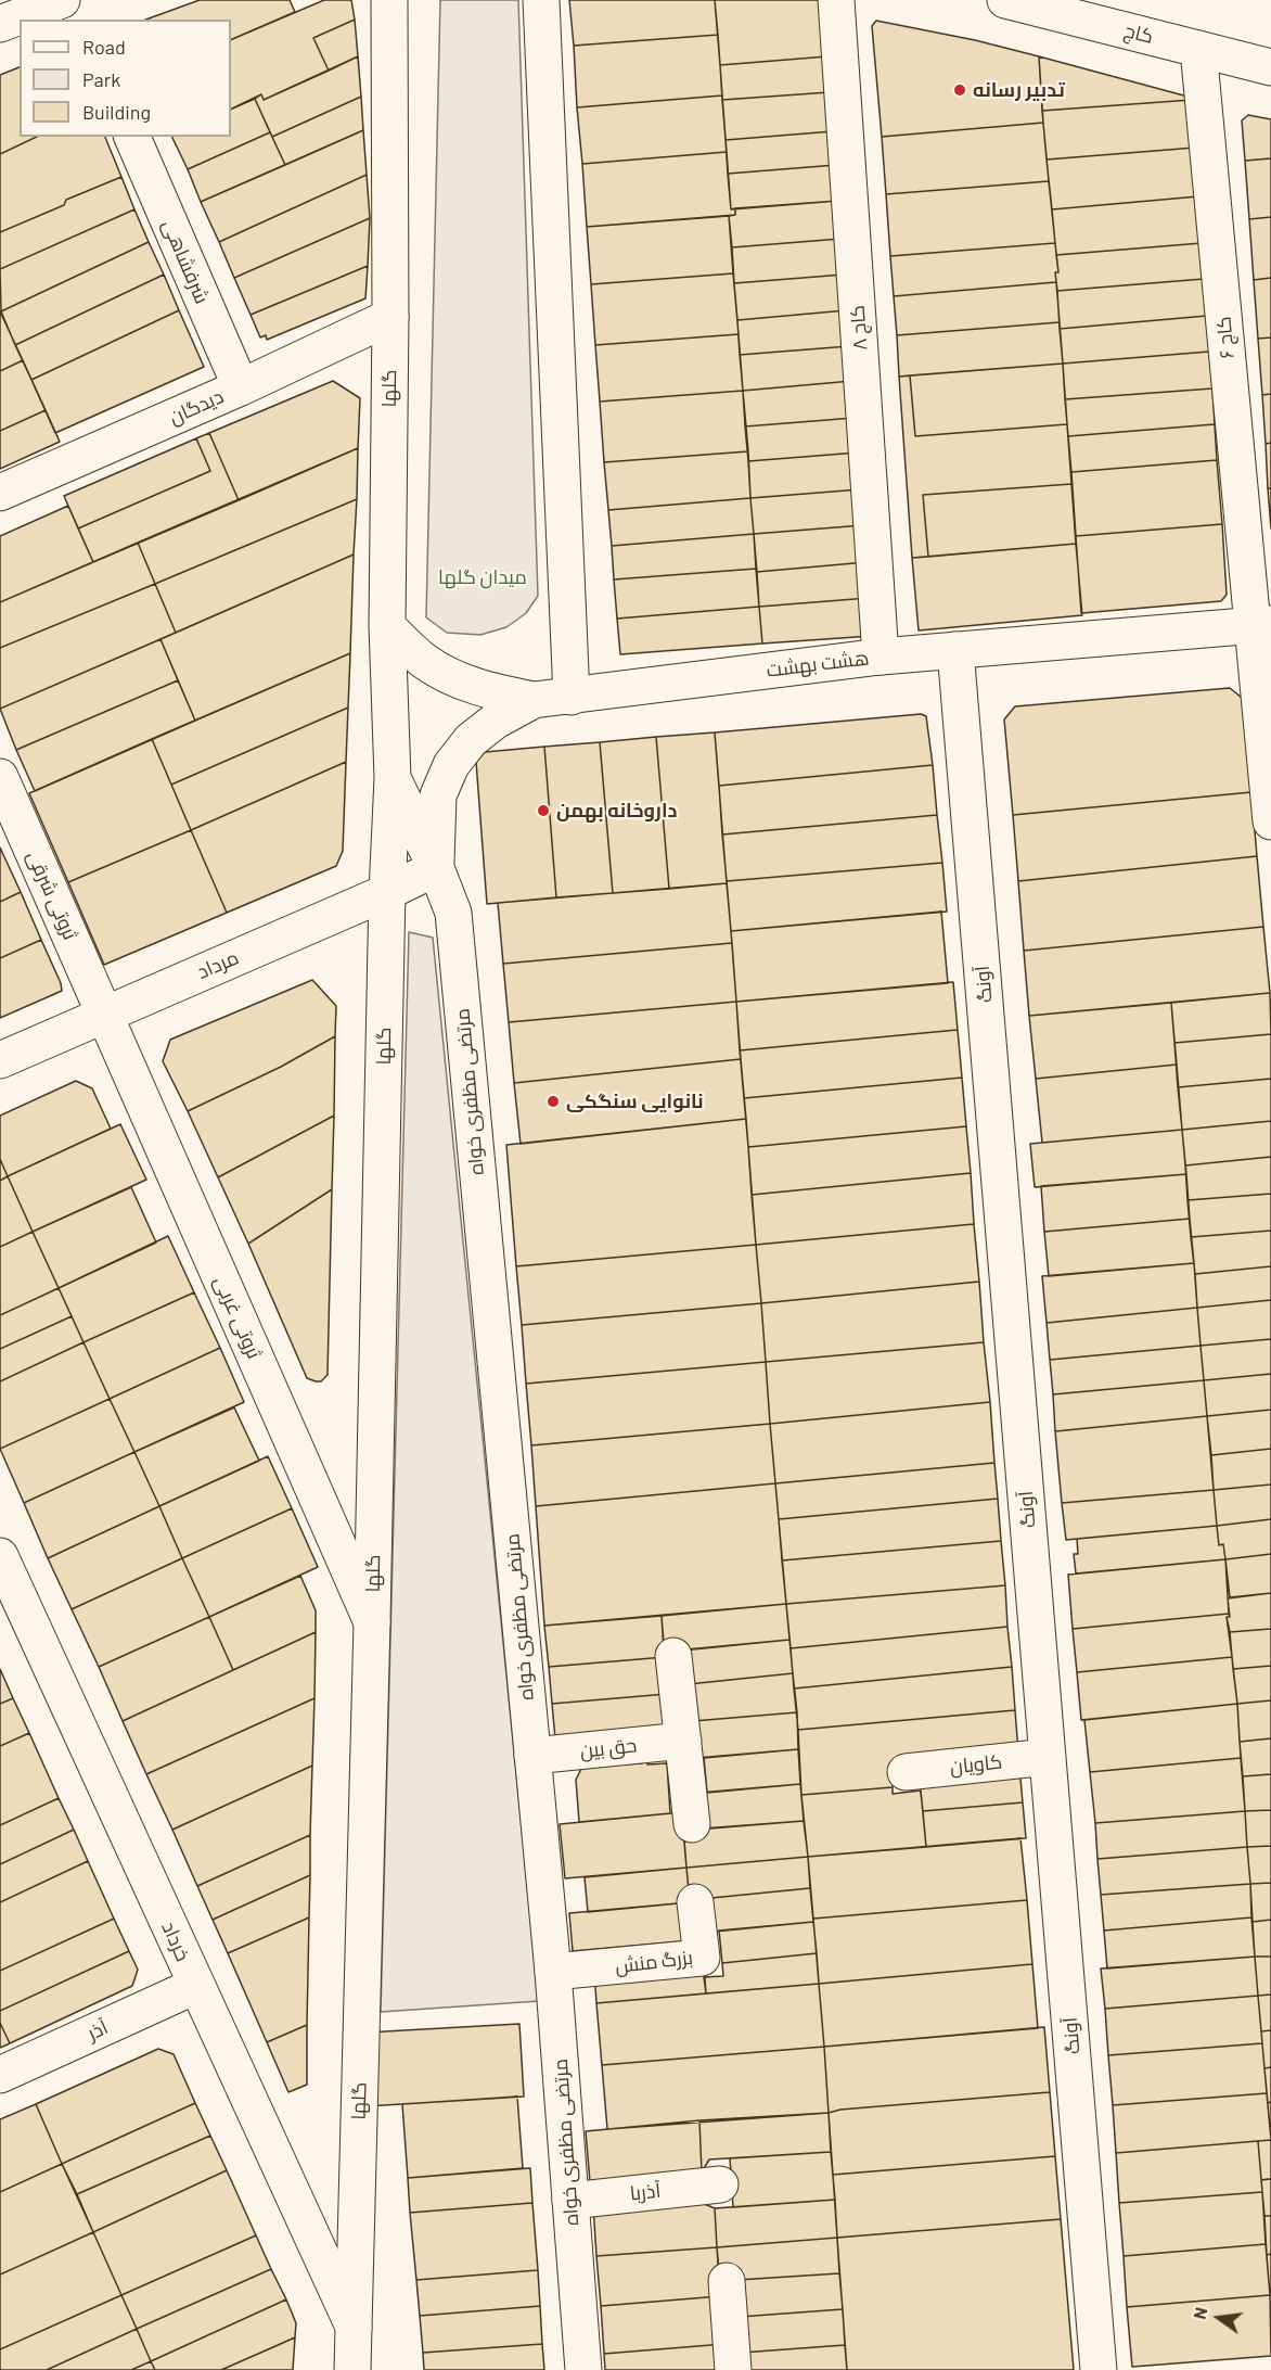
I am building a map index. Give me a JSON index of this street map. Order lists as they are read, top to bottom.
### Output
{
  "streets": {
    "main road": [
      "کاج",
      "شرفشاهی",
      "کاج ۸",
      "کاج ۶",
      "گلها",
      "دیدگان",
      "هشت بهشت",
      "ثروتی شرقی",
      "مرداد",
      "آونگ",
      "مرتضی مظفری خواه",
      "ثروتی غربی",
      "حق بین",
      "کاویان",
      "خرداد",
      "بزرگ منش",
      "آذر",
      "آذربا"
    ]
  },
  "crossings": [
    ["کاج", "کاج ۶"],
    ["شرفشاهی", "دیدگان"],
    ["کاج ۸", "هشت بهشت"],
    ["کاج ۶", "هشت بهشت"],
    ["گلها", "دیدگان"],
    ["گلها", "هشت بهشت"],
    ["گلها", "مرداد"],
    ["گلها", "مرتضی مظفری خواه"],
    ["گلها", "ثروتی غربی"],
    ["گلها", "خرداد"],
    ["هشت بهشت", "آونگ"],
    ["ثروتی شرقی", "مرداد"],
    ["ثروتی شرقی", "ثروتی غربی"],
    ["مرداد", "مرتضی مظفری خواه"],
    ["مرداد", "ثروتی غربی"],
    ["آونگ", "کاویان"],
    ["مرتضی مظفری خواه", "حق بین"],
    ["مرتضی مظفری خواه", "بزرگ منش"],
    ["مرتضی مظفری خواه", "آذربا"],
    ["خرداد", "آذر"]
  ],
  "parks": ["میدان گلها"],
  "places": ["تدبیر رسانه", "داروخانه بهمن", "نانوایی سنگکی"],
  "legend": ["Road", "Park", "Building"],
  "north": "left"
}
